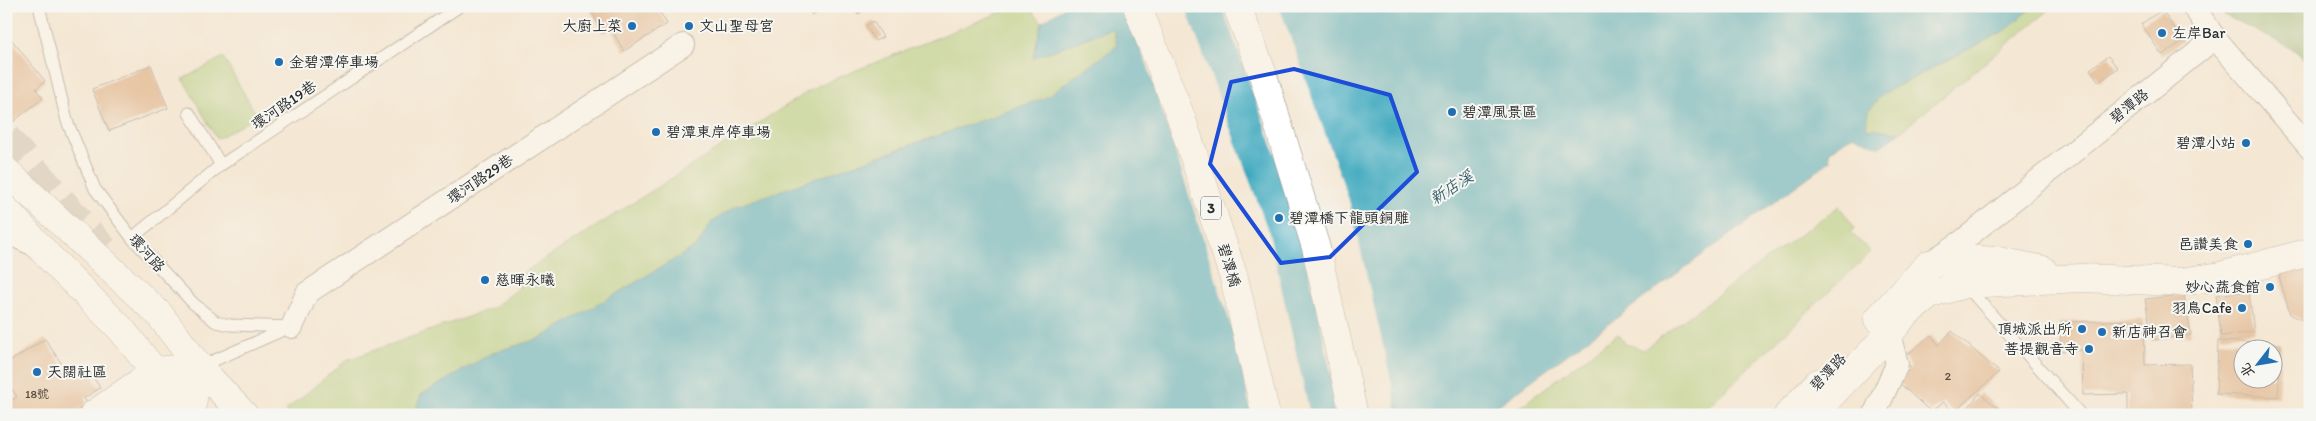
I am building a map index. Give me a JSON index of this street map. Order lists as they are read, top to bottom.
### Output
{
  "streets": {
    "main road": ["碧潭路", "3", "碧潭橋"],
    "street": ["環河路29巷"],
    "lane": ["環河路19巷", "環河路"]
  },
  "crossings": [
    ["環河路19巷", "環河路"],
    ["環河路29巷", "環河路"]
  ],
  "water": ["新店溪"],
  "places": [
    "大廚上菜",
    "文山聖母宮",
    "左岸Bar",
    "金碧潭停車場",
    "碧潭風景區",
    "碧潭東岸停車場",
    "碧潭小站",
    "碧潭橋下龍頭銅雕",
    "邑讚美食",
    "慈暉永曦",
    "妙心蔬食館",
    "羽鳥Cafe",
    "頂城派出所",
    "新店神召會",
    "菩提觀音寺",
    "天闊社區"
  ],
  "house_numbers": ["2", "18號"],
  "north": "bottom left"
}
